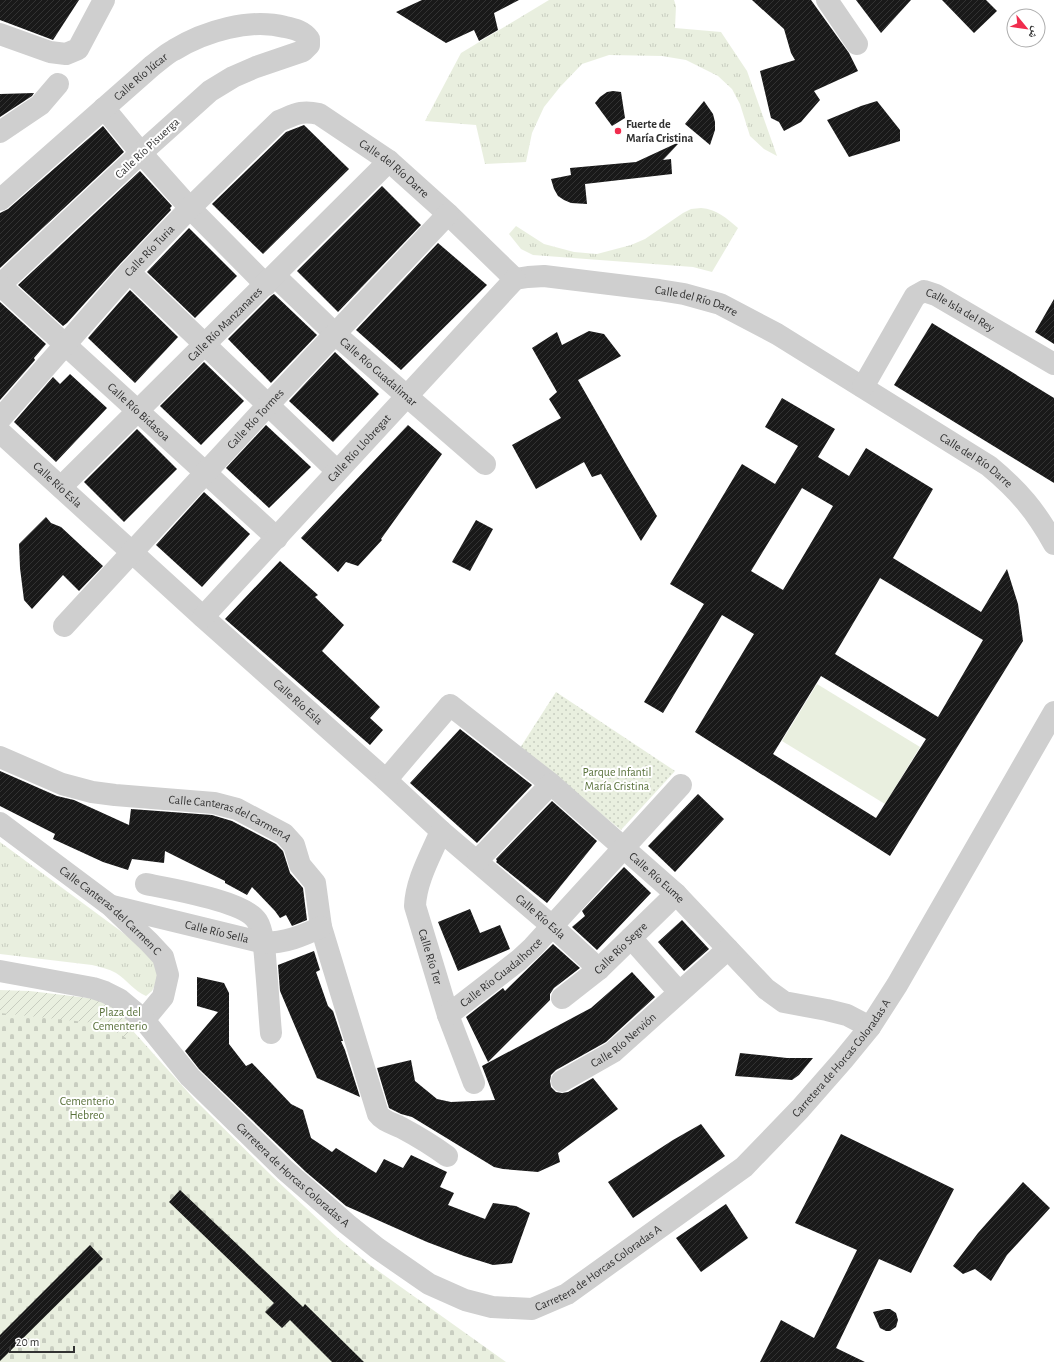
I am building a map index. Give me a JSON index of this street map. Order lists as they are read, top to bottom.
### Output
{
  "streets": {
    "street": [
      "Calle Río Júcar",
      "Calle Río Pisuerga",
      "Calle del Río Darre",
      "Calle Río Turia",
      "Calle Isla del Rey",
      "Calle Río Manzanares",
      "Calle Río Guadalimar",
      "Calle Río Bidasoa",
      "Calle Río Tormes",
      "Calle Río Llobregat",
      "Calle Río Esla",
      "Calle Canteras del Carmen A",
      "Calle Río Eume",
      "Calle Canteras del Carmen C",
      "Calle Río Sella",
      "Calle Río Segre",
      "Calle Río Ter",
      "Calle Río Guadalhorce",
      "Calle Río Nervión",
      "Carretera de Horcas Coloradas A"
    ]
  },
  "crossings": [
    ["Calle Río Júcar", "Calle Río Pisuerga"],
    ["Calle Río Júcar", "Calle Río Guadalimar"],
    ["Calle Río Pisuerga", "Calle Río Guadalimar"],
    ["Calle Río Pisuerga", "Calle Río Bidasoa"],
    ["Calle del Río Darre", "Calle Río Turia"],
    ["Calle del Río Darre", "Calle Isla del Rey"],
    ["Calle del Río Darre", "Calle Río Manzanares"],
    ["Calle del Río Darre", "Calle Río Tormes"],
    ["Calle del Río Darre", "Calle Río Llobregat"],
    ["Calle Río Turia", "Calle Río Guadalimar"],
    ["Calle Río Turia", "Calle Río Bidasoa"],
    ["Calle Río Manzanares", "Calle Río Guadalimar"],
    ["Calle Río Manzanares", "Calle Río Bidasoa"],
    ["Calle Río Manzanares", "Calle Río Esla"],
    ["Calle Río Guadalimar", "Calle Río Tormes"],
    ["Calle Río Guadalimar", "Calle Río Llobregat"],
    ["Calle Río Bidasoa", "Calle Río Tormes"],
    ["Calle Río Bidasoa", "Calle Río Llobregat"],
    ["Calle Río Tormes", "Calle Río Esla"],
    ["Calle Río Llobregat", "Calle Río Esla"],
    ["Calle Río Esla", "Calle Río Eume"],
    ["Calle Río Esla", "Calle Río Segre"],
    ["Calle Río Esla", "Calle Río Ter"],
    ["Calle Río Esla", "Calle Río Guadalhorce"],
    ["Calle Canteras del Carmen A", "Calle Río Sella"],
    ["Calle Río Eume", "Calle Río Segre"],
    ["Calle Río Eume", "Calle Río Guadalhorce"],
    ["Calle Río Eume", "Calle Río Nervión"],
    ["Calle Río Eume", "Carretera de Horcas Coloradas A"],
    ["Calle Canteras del Carmen C", "Calle Río Sella"],
    ["Calle Canteras del Carmen C", "Carretera de Horcas Coloradas A"],
    ["Calle Río Ter", "Calle Río Guadalhorce"]
  ],
  "parks": ["Parque Infantil María Cristina", "Plaza del Cementerio", "Cementerio Hebreo"],
  "places": ["Fuerte de María Cristina"],
  "scale_bar": "20 m",
  "north": "bottom right"
}
